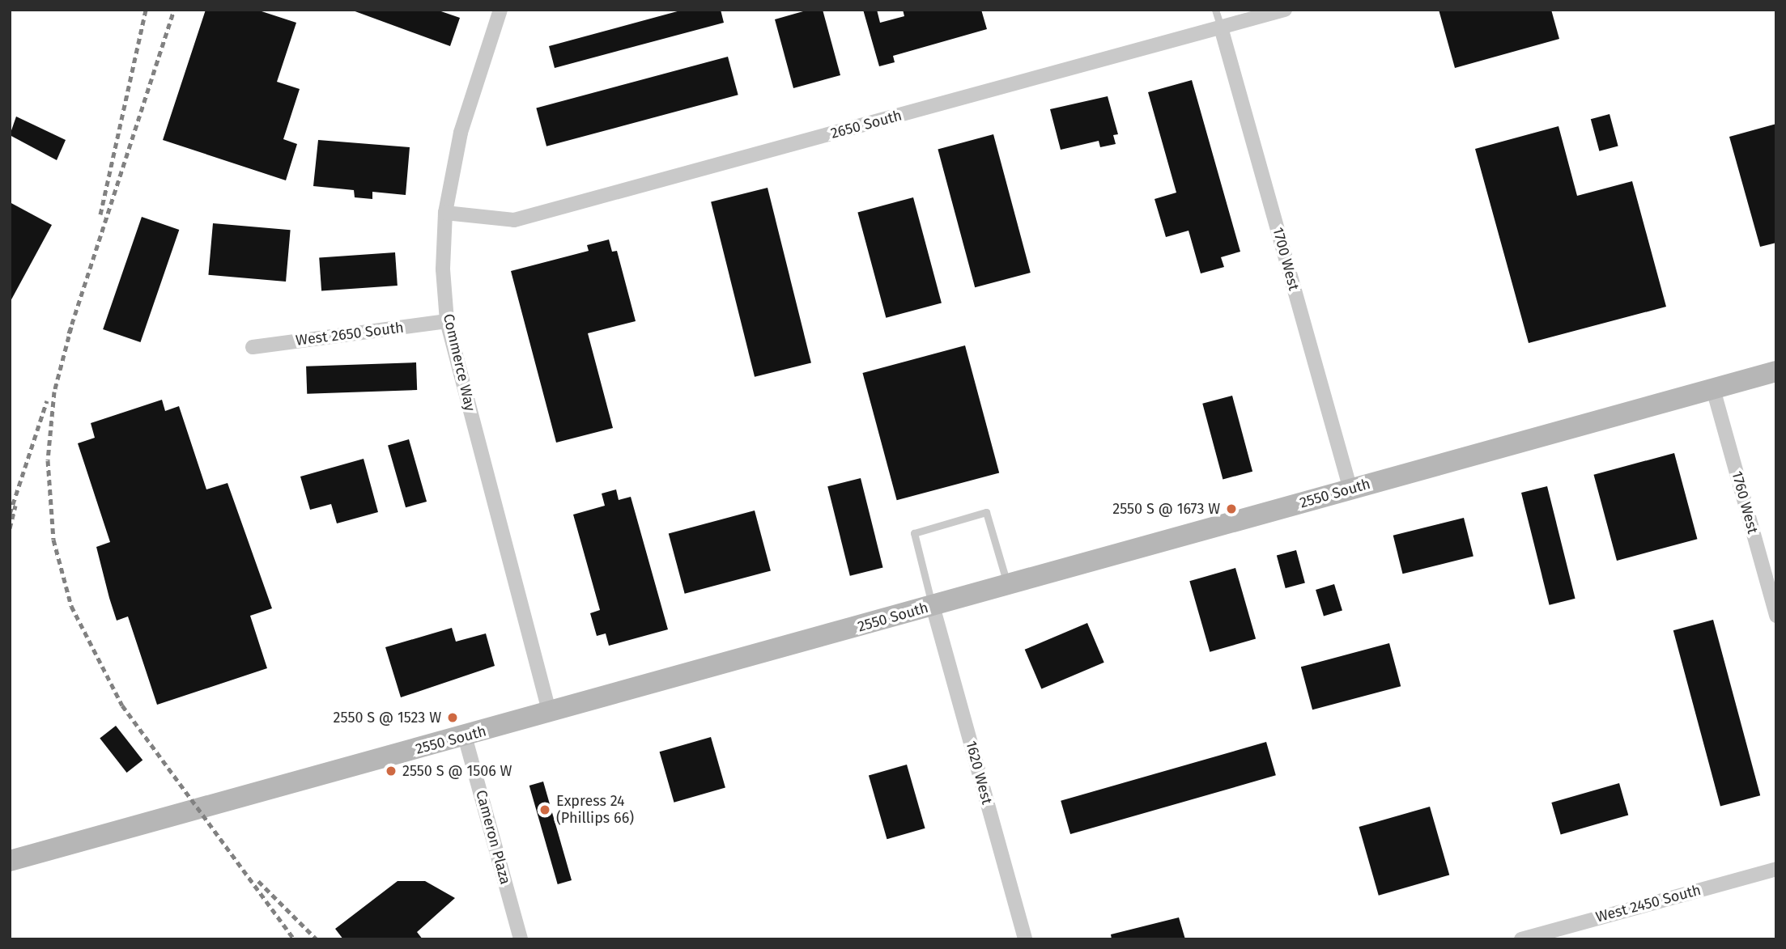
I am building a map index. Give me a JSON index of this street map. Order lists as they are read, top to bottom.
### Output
{
  "streets": {
    "main road": ["2550 South"],
    "street": [
      "2650 South",
      "1700 West",
      "West 2650 South",
      "Commerce Way",
      "1760 West",
      "1620 West",
      "Cameron Plaza",
      "West 2450 South"
    ]
  },
  "crossings": [
    ["2650 South", "1700 West"],
    ["2650 South", "Commerce Way"],
    ["1700 West", "2550 South"],
    ["West 2650 South", "Commerce Way"],
    ["Commerce Way", "2550 South"],
    ["2550 South", "1760 West"],
    ["2550 South", "1620 West"],
    ["2550 South", "Cameron Plaza"]
  ],
  "places": [
    "2550 S @ 1673 W",
    "2550 S @ 1523 W",
    "2550 S @ 1506 W",
    "Express 24 (Phillips 66)"
  ]
}
